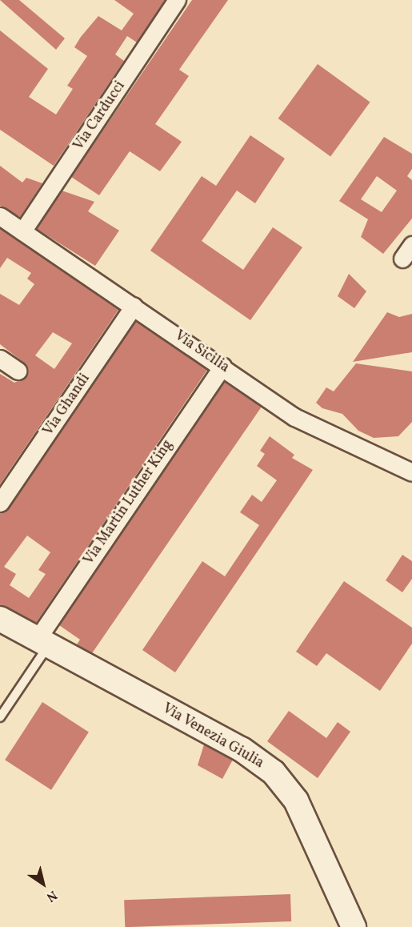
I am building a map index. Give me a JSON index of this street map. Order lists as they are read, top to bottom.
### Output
{
  "streets": {
    "street": [
      "Via Carducci",
      "Via Sicilia",
      "Via Ghandi",
      "Via Martin Luther King",
      "Via Venezia Giulia"
    ]
  },
  "crossings": [
    ["Via Carducci", "Via Sicilia"],
    ["Via Sicilia", "Via Ghandi"],
    ["Via Sicilia", "Via Martin Luther King"],
    ["Via Martin Luther King", "Via Venezia Giulia"]
  ],
  "north": "bottom right"
}
